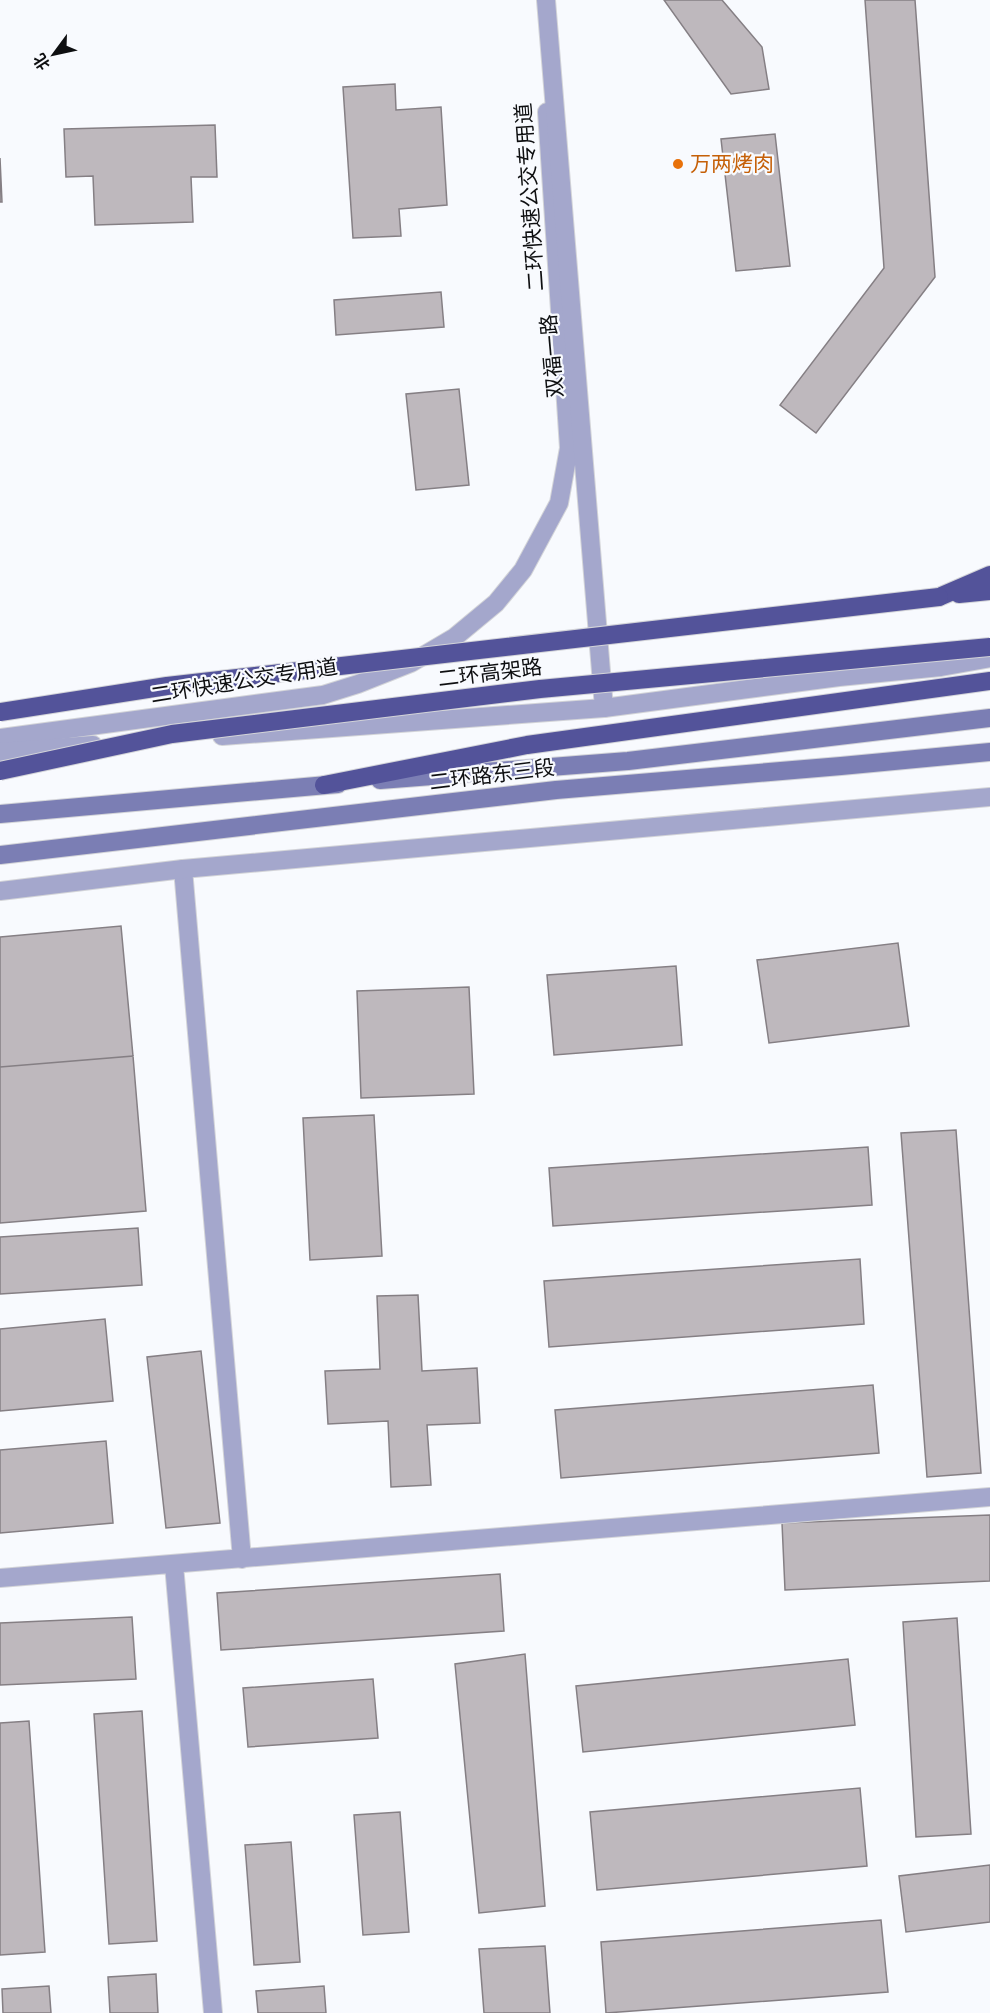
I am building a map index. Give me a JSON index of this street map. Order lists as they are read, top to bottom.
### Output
{
  "streets": {
    "highway": ["二环高架路"],
    "main road": ["二环路东三段"],
    "street": ["二环快速公交专用道", "双福一路"]
  },
  "places": ["万两烤肉"],
  "north": "bottom left"
}
